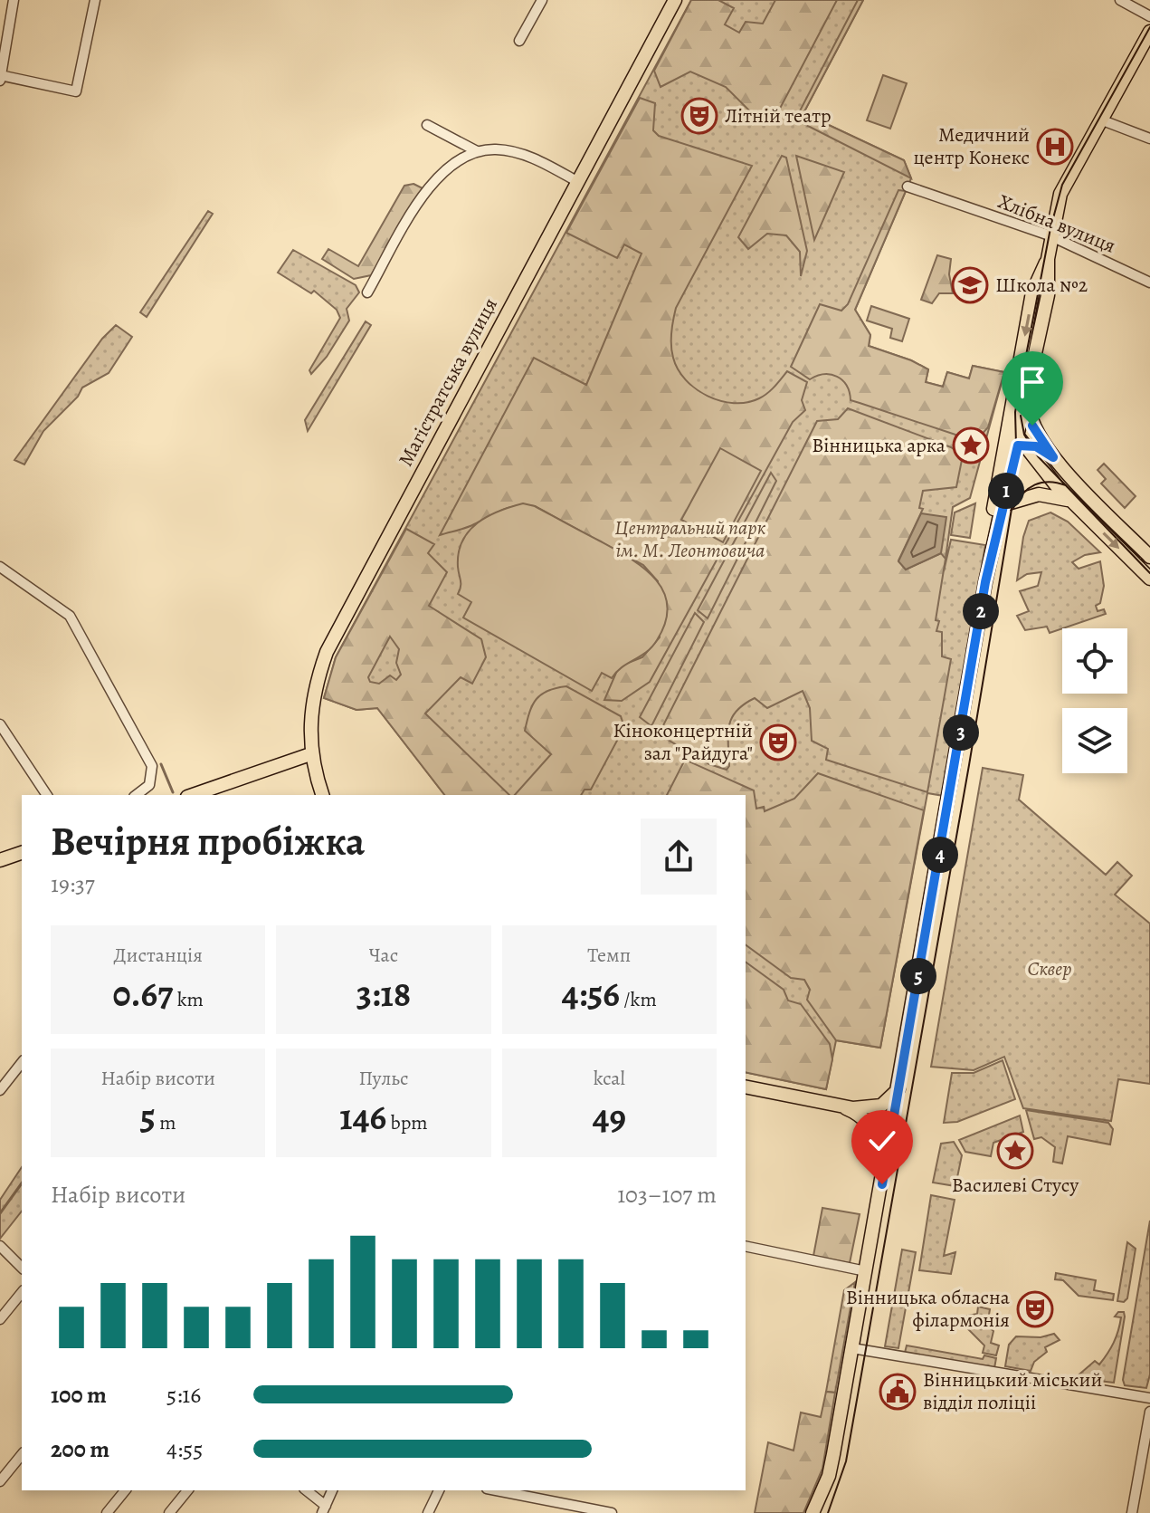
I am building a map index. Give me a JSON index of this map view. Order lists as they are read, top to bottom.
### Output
{
  "streets": {
    "main road": ["Магістратська вулиця"],
    "street": ["Хлібна вулиця"]
  },
  "parks": ["Центральний парк ім. М. Леонтовича", "Сквер"],
  "places": {
    "theatre": ["Літній театр", "Кіноконцертній зал \"Райдуга\"", "Вінницька обласна філармонія"],
    "hospital": ["Медичний центр Конекс"],
    "school or university": ["Школа №2"],
    "place": ["Вінницька арка", "Василеві Стусу"],
    "public building": ["Вінницький міський відділ поліціі"]
  },
  "page": {
    "pins": [
      "1",
      "2",
      "3",
      "4",
      "5"
    ],
    "heading": ["Вечірня пробіжка", "19:37"],
    "stats": [
      ["Дистанція", "0.67 km"],
      ["Час", "3:18"],
      ["Темп", "4:56 /km"],
      ["Набір висоти", "5 m"],
      ["Пульс", "146 bpm"],
      ["kcal", "49"]
    ],
    "chart": ["Набір висоти", "103–107 m"],
    "list": [
      {
        "name": "100 m",
        "note": "5:16"
      },
      {
        "name": "200 m",
        "note": "4:55"
      }
    ]
  }
}
